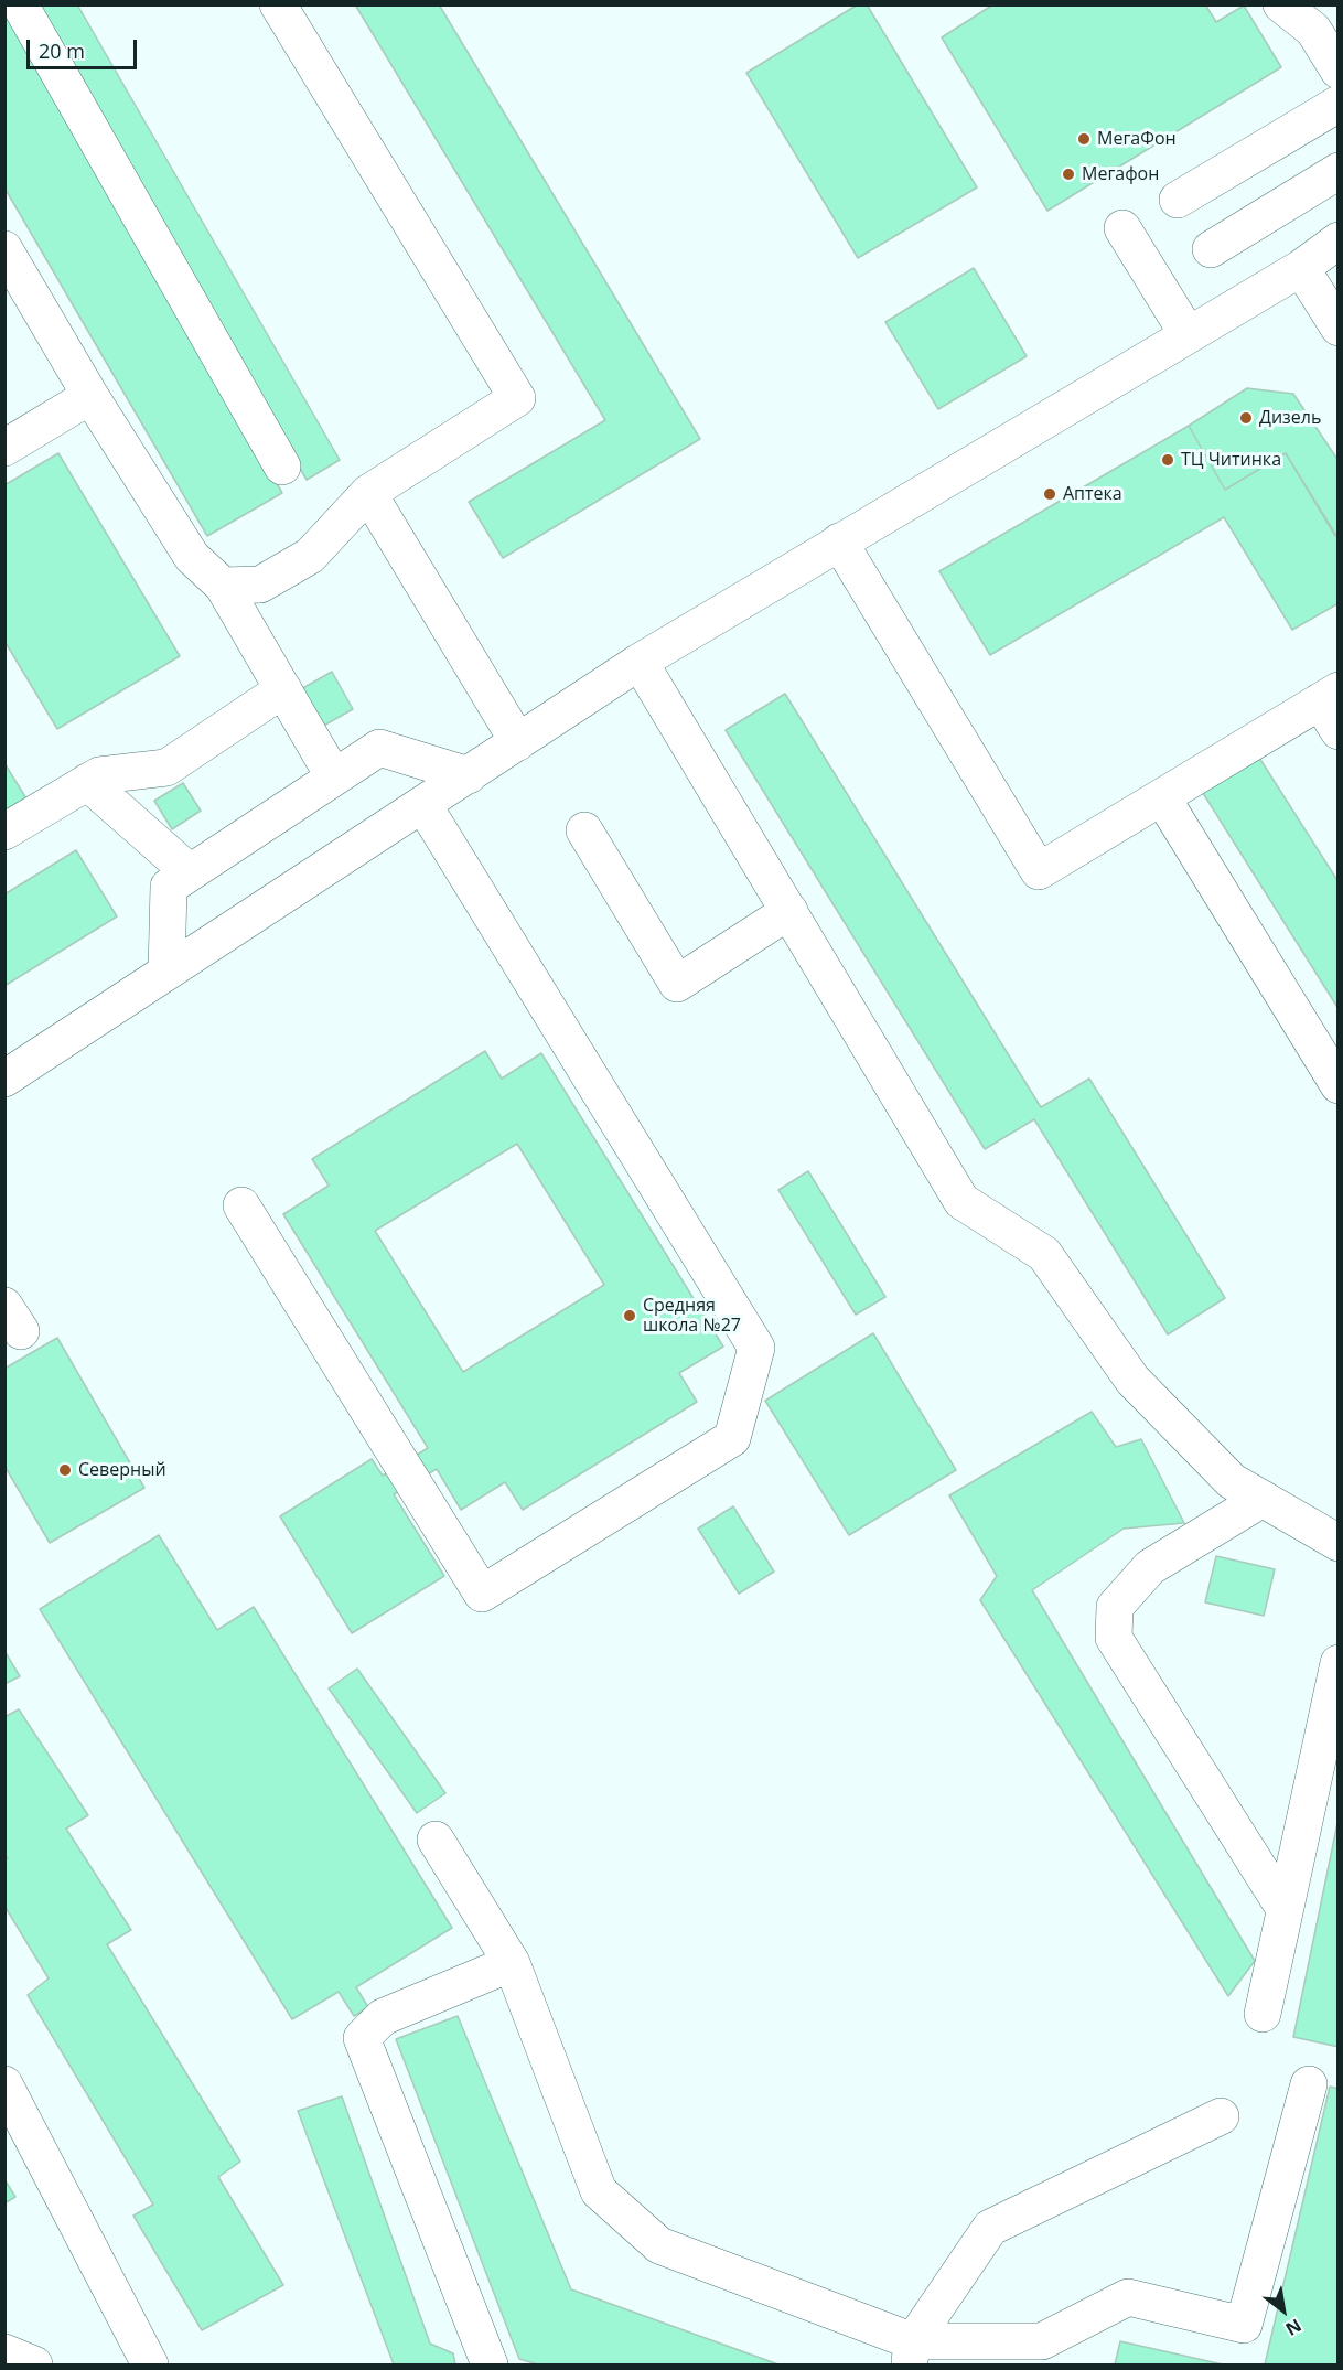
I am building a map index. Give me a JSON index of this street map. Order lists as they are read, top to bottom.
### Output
{
  "places": [
    "МегаФон",
    "Мегафон",
    "Дизель",
    "ТЦ Читинка",
    "Аптека",
    "Средняя школа №27",
    "Северный"
  ],
  "scale_bar": "20 m",
  "north": "bottom right"
}
